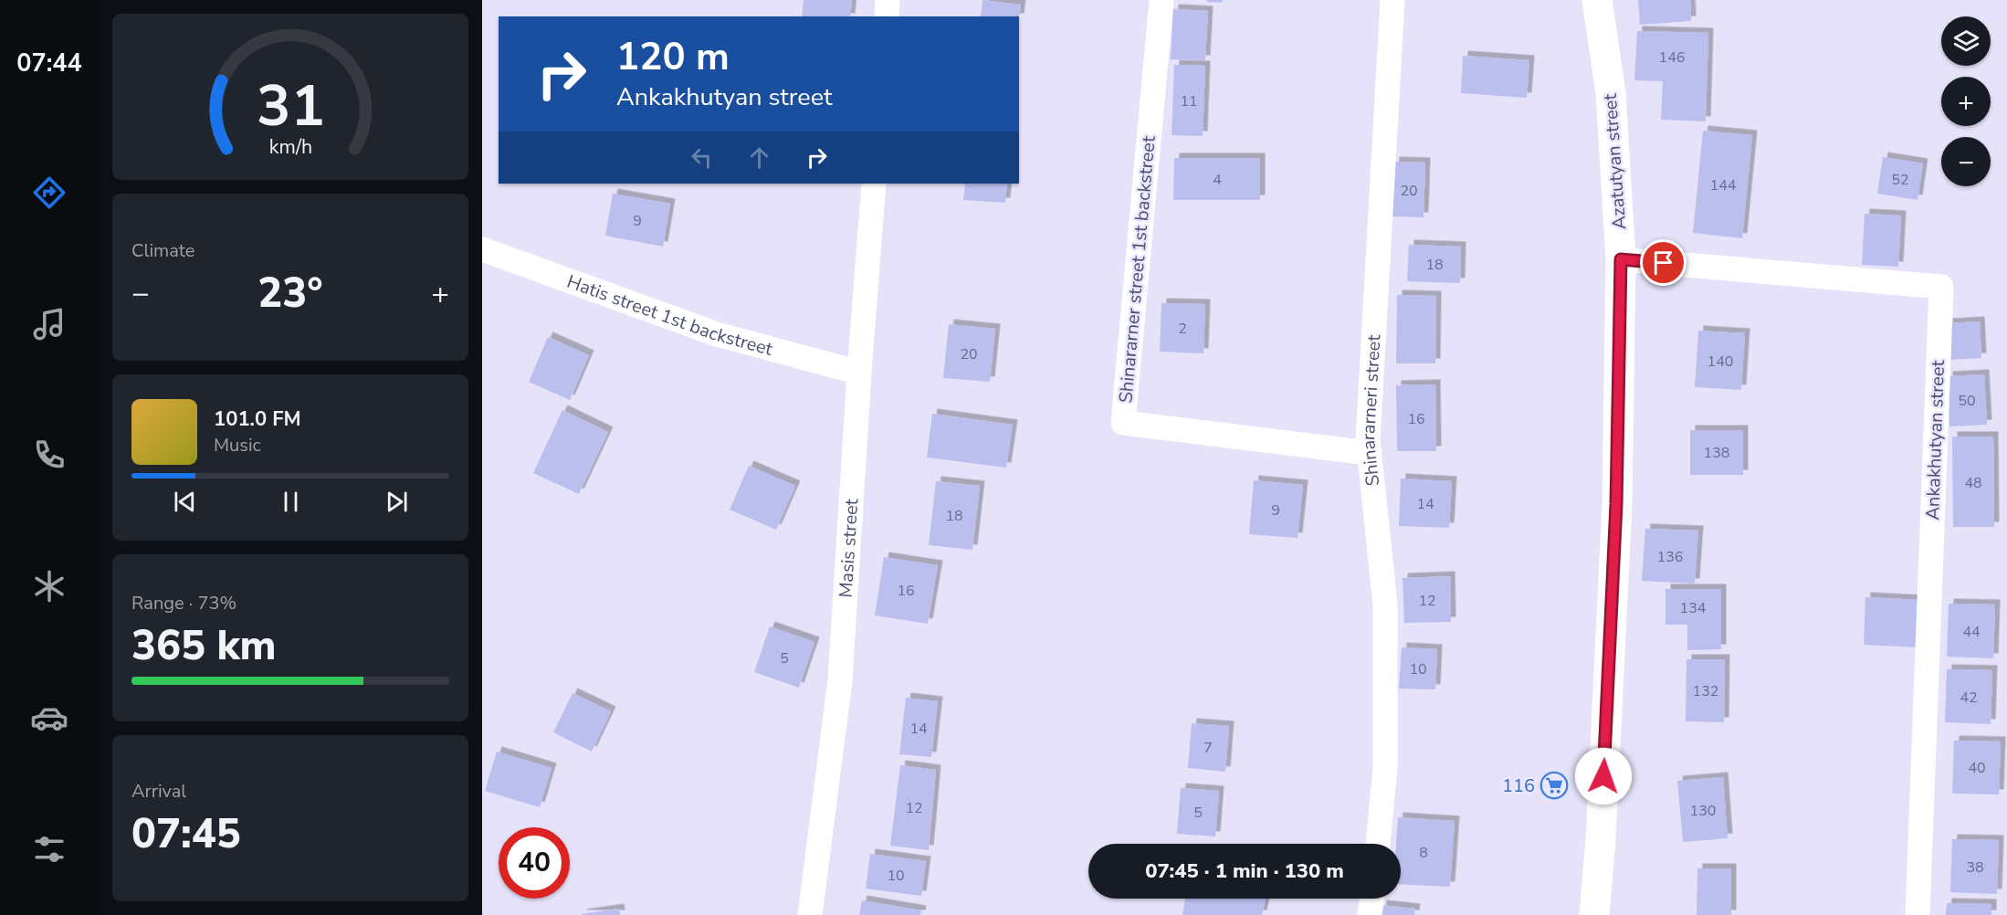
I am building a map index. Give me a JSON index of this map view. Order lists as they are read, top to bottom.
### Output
{
  "streets": {
    "street": [
      "Azatutyan street",
      "Shinararner street 1st backstreet",
      "Hatis street 1st backstreet",
      "Shinararneri street",
      "Ankakhutyan street",
      "Masis street"
    ]
  },
  "crossings": [
    ["Azatutyan street", "Ankakhutyan street"],
    ["Shinararner street 1st backstreet", "Shinararneri street"],
    ["Hatis street 1st backstreet", "Masis street"]
  ],
  "places": {
    "supermarket": ["116"]
  },
  "house_numbers": [
    "146",
    "11",
    "4",
    "52",
    "144",
    "20",
    "9",
    "18",
    "2",
    "20",
    "140",
    "50",
    "16",
    "138",
    "48",
    "14",
    "9",
    "18",
    "136",
    "16",
    "12",
    "134",
    "44",
    "5",
    "10",
    "132",
    "42",
    "14",
    "7",
    "40",
    "12",
    "130",
    "5",
    "8",
    "38",
    "10"
  ],
  "page": {
    "tabs": "07:44",
    "map_buttons": ["+", "−"],
    "turn": ["120 m", "Ankakhutyan street"],
    "tile": [
      "Climate",
      ["Range · 73%", "365 km"],
      ["Arrival", "07:45"]
    ],
    "heat": ["−", "23°", "+"],
    "song": ["101.0 FM", "Music"],
    "limit": "40",
    "trip": "07:45 · 1 min · 130 m",
    "gauge": ["31", "km/h"]
  }
}
